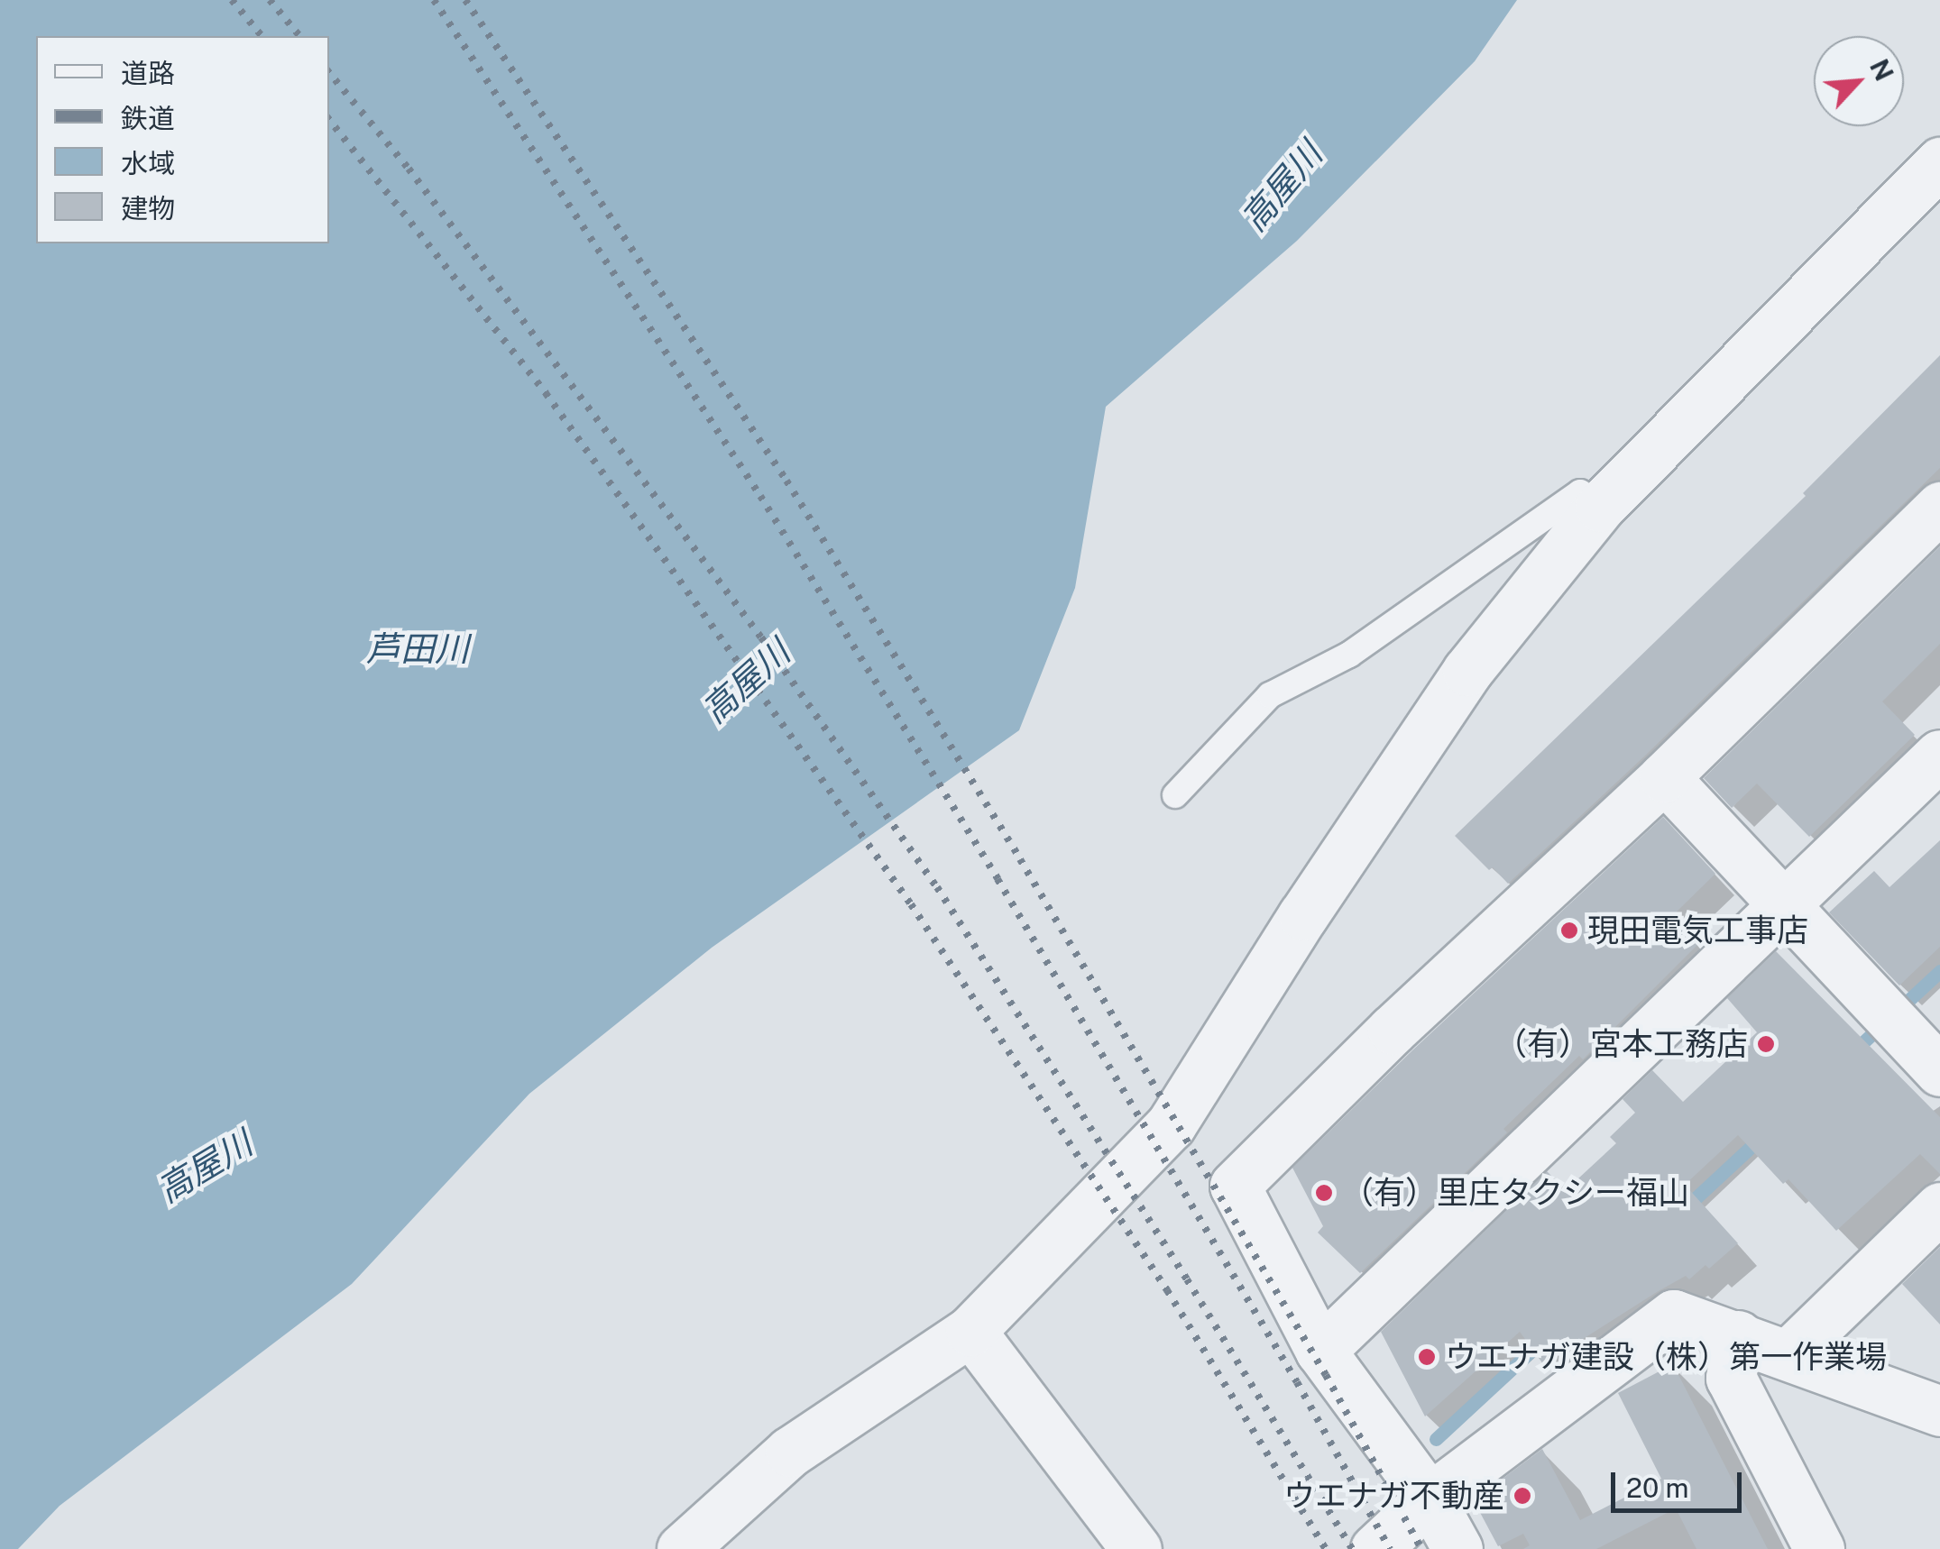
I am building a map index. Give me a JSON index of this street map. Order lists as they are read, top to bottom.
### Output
{
  "water": ["高屋川", "芦田川"],
  "places": [
    "現田電気工事店",
    "（有）宮本工務店",
    "（有）里庄タクシー福山",
    "ウエナガ建設（株）第一作業場",
    "ウエナガ不動産"
  ],
  "legend": [
    "道路",
    "鉄道",
    "水域",
    "建物"
  ],
  "scale_bar": "20 m",
  "north": "top right"
}
